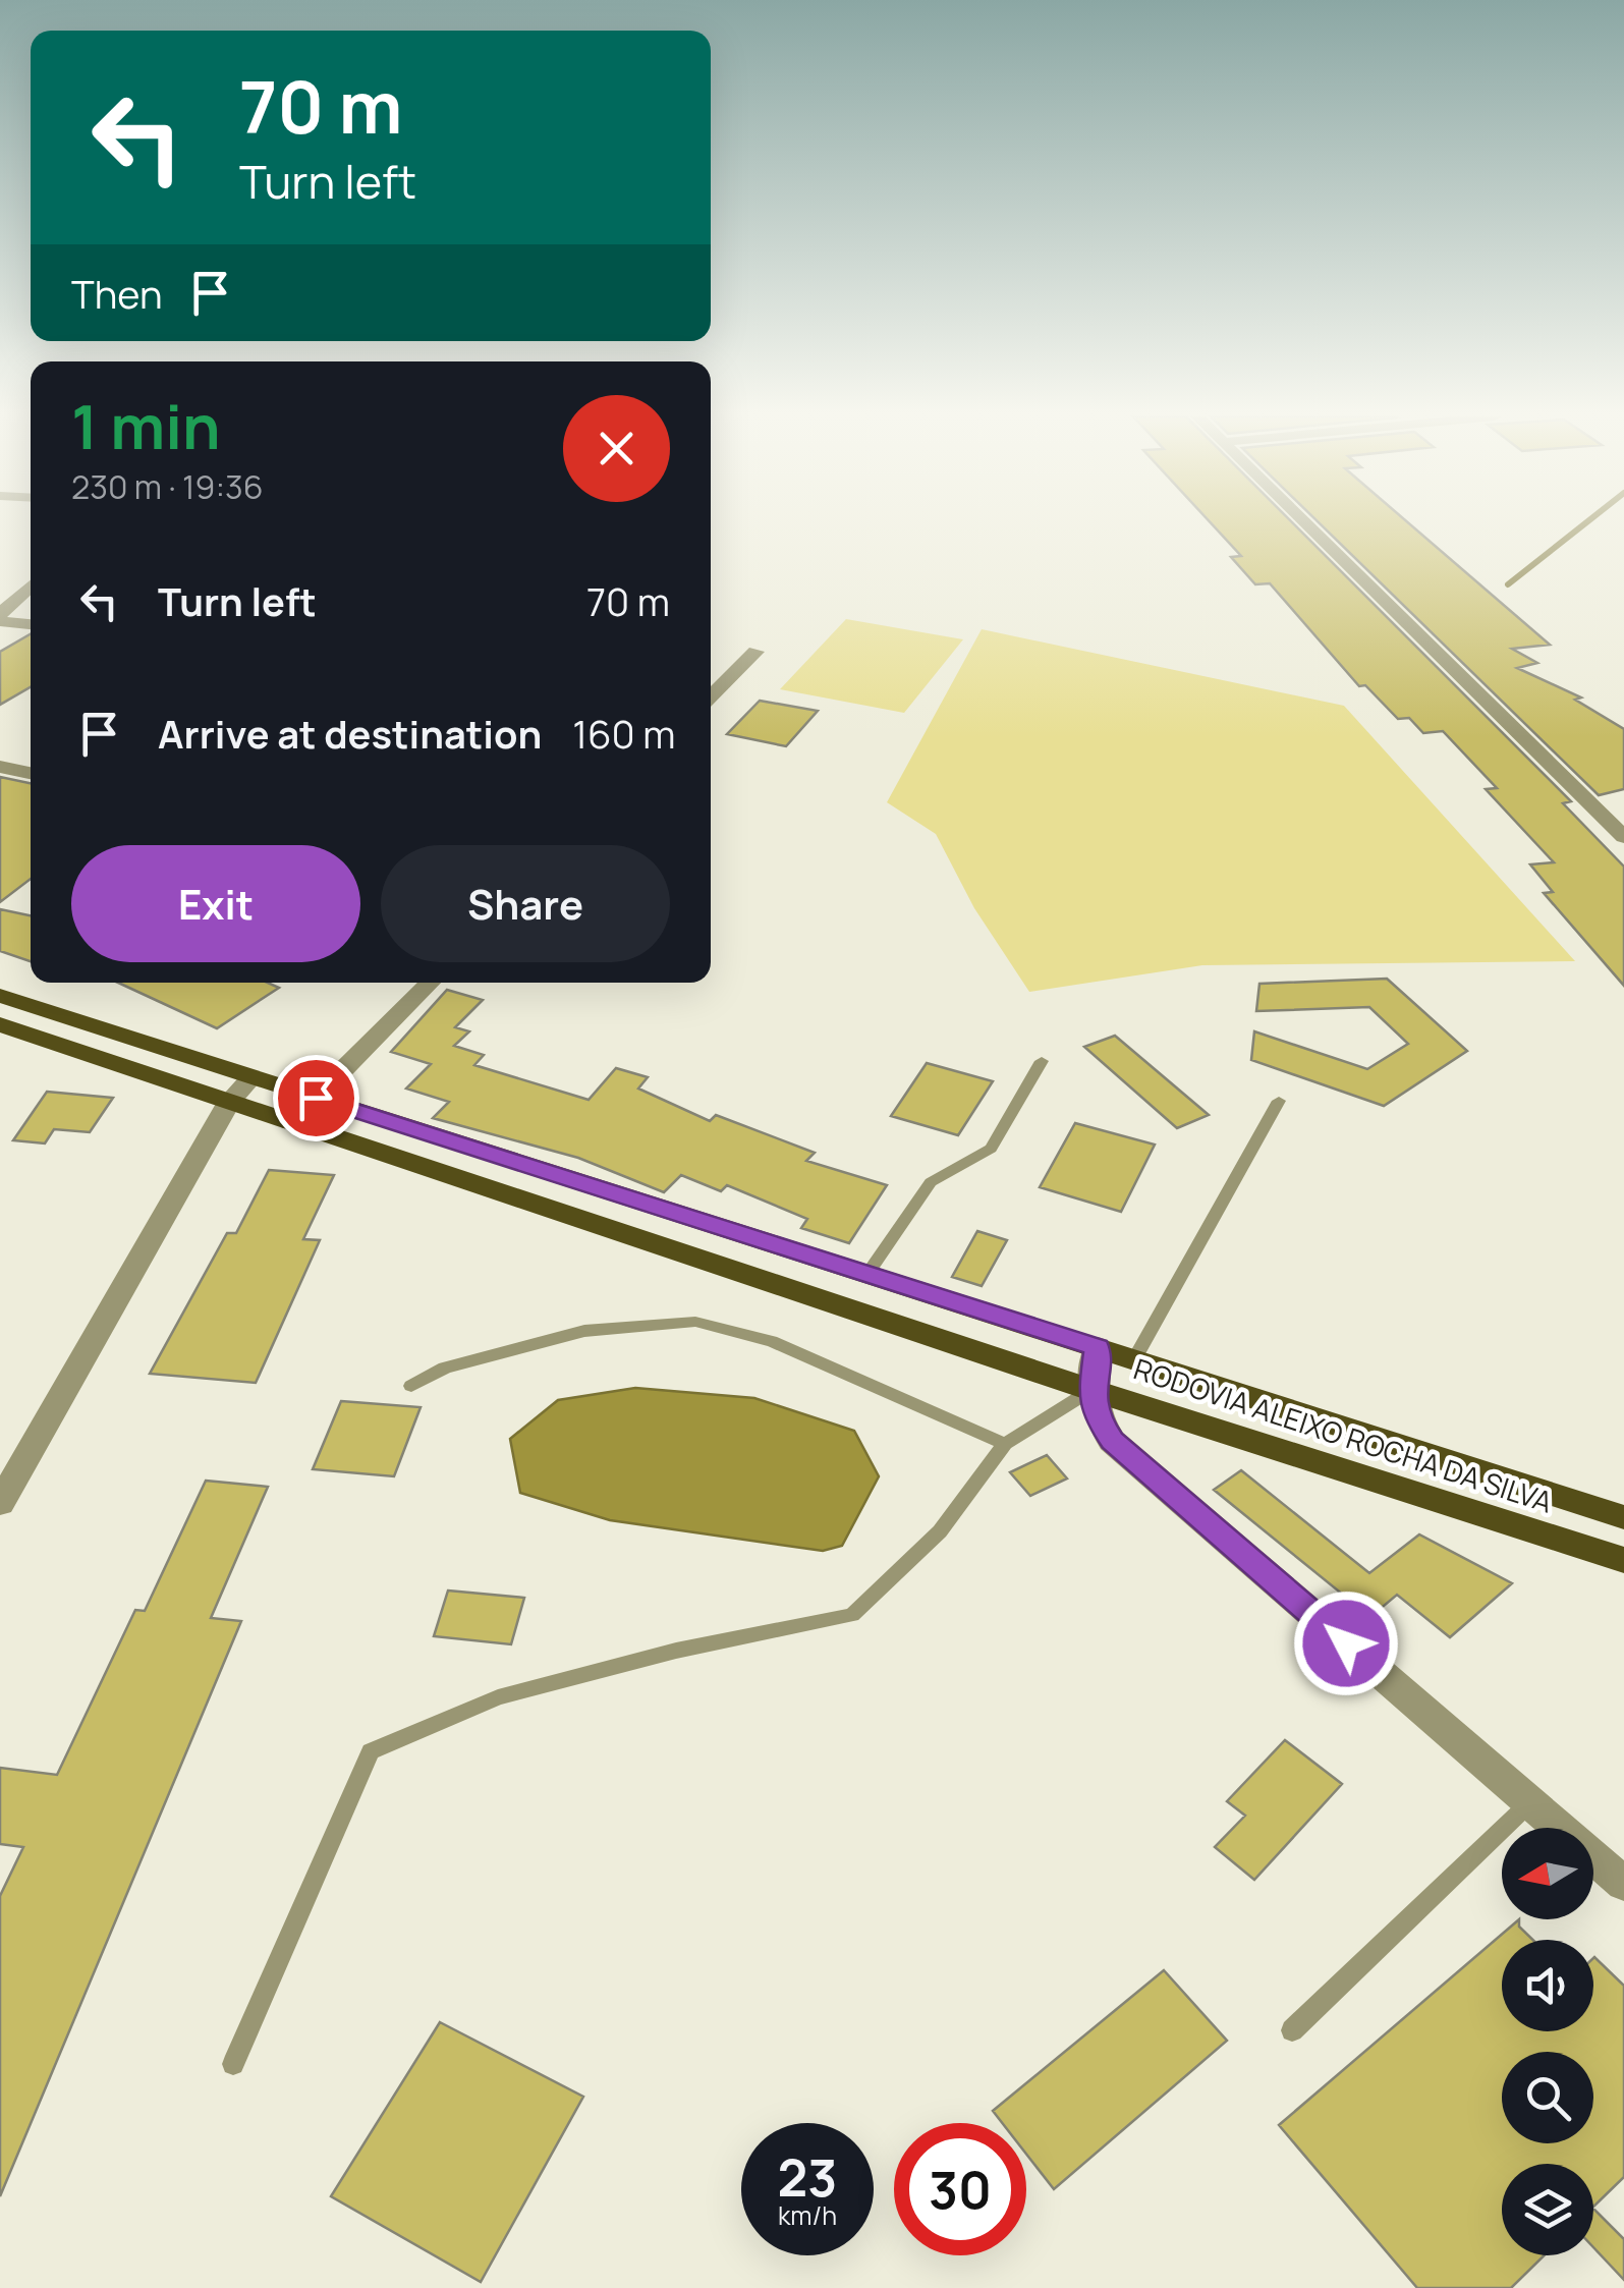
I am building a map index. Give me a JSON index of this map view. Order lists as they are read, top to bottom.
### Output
{
  "streets": {
    "main road": ["RODOVIA ALEIXO ROCHA DA SILVA"]
  },
  "north": "left",
  "page": {
    "turn": ["70 m", "Turn left"],
    "then": "Then",
    "heading": ["1 min", "230 m · 19:36"],
    "list": [
      {
        "name": "Turn left",
        "value": "70 m"
      },
      {
        "name": "Arrive at destination",
        "value": "160 m"
      }
    ],
    "buttons": ["Exit", "Share"],
    "speed": "23 km/h",
    "limit": "30"
  }
}
